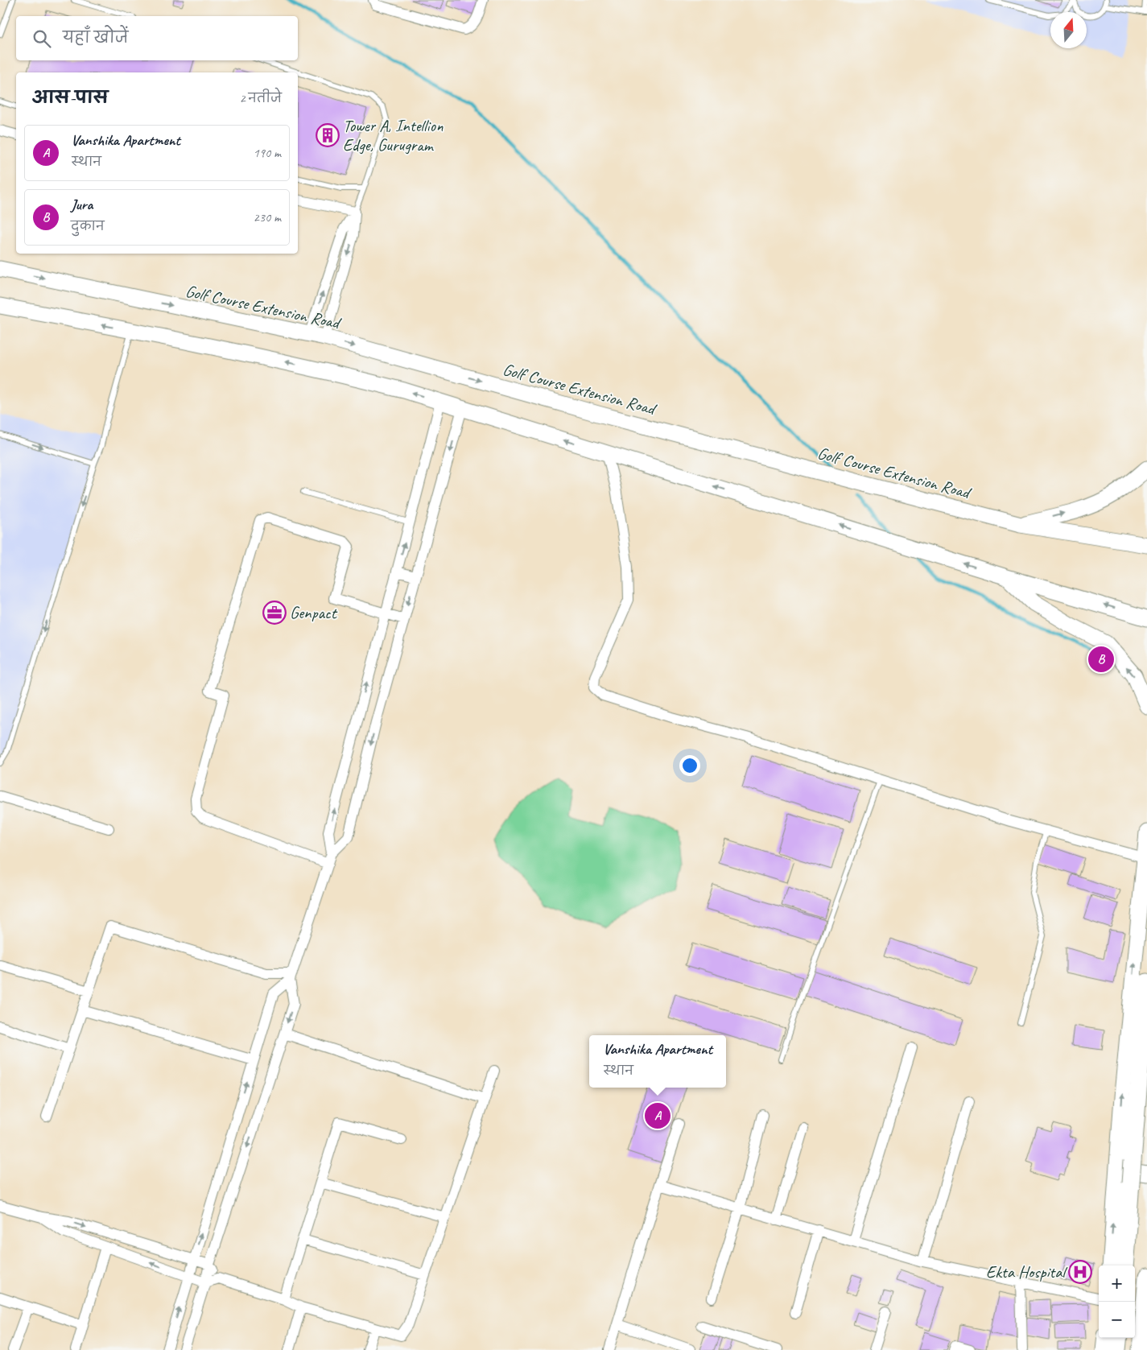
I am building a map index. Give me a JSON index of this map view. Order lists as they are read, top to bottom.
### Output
{
  "streets": {
    "main road": ["Golf Course Extension Road"]
  },
  "places": {
    "building": ["Tower A, Intellion Edge, Gurugram"],
    "office": ["Genpact"],
    "hospital": ["Ekta Hospital"]
  },
  "north": "top",
  "page": {
    "search": "यहाँ खोजें",
    "heading": ["आस-पास", "2 नतीजे"],
    "list": [
      {
        "mark": "A",
        "name": "Vanshika Apartment",
        "note": "स्थान",
        "value": "190 m"
      },
      {
        "mark": "B",
        "name": "Jura",
        "note": "दुकान",
        "value": "230 m"
      }
    ],
    "pins": ["B", "A"],
    "popup": ["Vanshika Apartment", "स्थान"],
    "map_buttons": ["+", "−"]
  }
}
